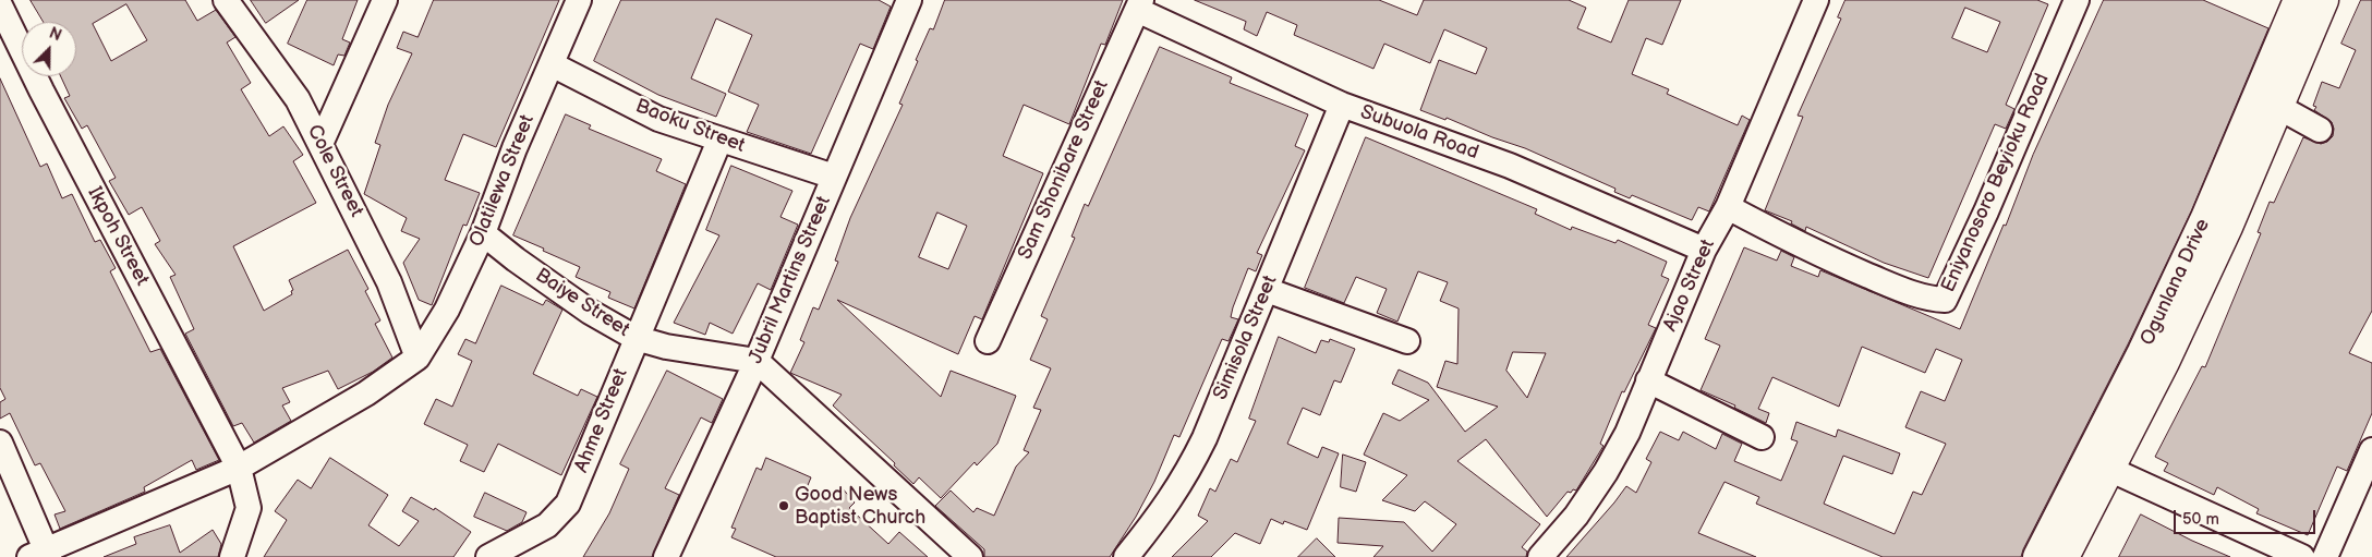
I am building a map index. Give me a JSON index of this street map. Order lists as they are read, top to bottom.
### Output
{
  "streets": {
    "main road": ["Ogunlana Drive"],
    "street": [
      "Baoku Street",
      "Subuola Road",
      "Sam Shonibare Street",
      "Cole Street",
      "Olatilewa Street",
      "Eniyanosoro Beyioku Road",
      "Ikpoh Street",
      "Jubril Martins Street",
      "Ajao Street",
      "Baiye Street",
      "Simisola Street",
      "Ahme Street"
    ]
  },
  "crossings": [
    ["Baoku Street", "Olatilewa Street"],
    ["Baoku Street", "Jubril Martins Street"],
    ["Baoku Street", "Ahme Street"],
    ["Subuola Road", "Sam Shonibare Street"],
    ["Subuola Road", "Ajao Street"],
    ["Subuola Road", "Simisola Street"],
    ["Cole Street", "Olatilewa Street"],
    ["Olatilewa Street", "Baiye Street"],
    ["Eniyanosoro Beyioku Road", "Ajao Street"],
    ["Jubril Martins Street", "Baiye Street"],
    ["Baiye Street", "Ahme Street"]
  ],
  "places": ["Good News Baptist Church"],
  "scale_bar": "50 m",
  "north": "top right"
}
